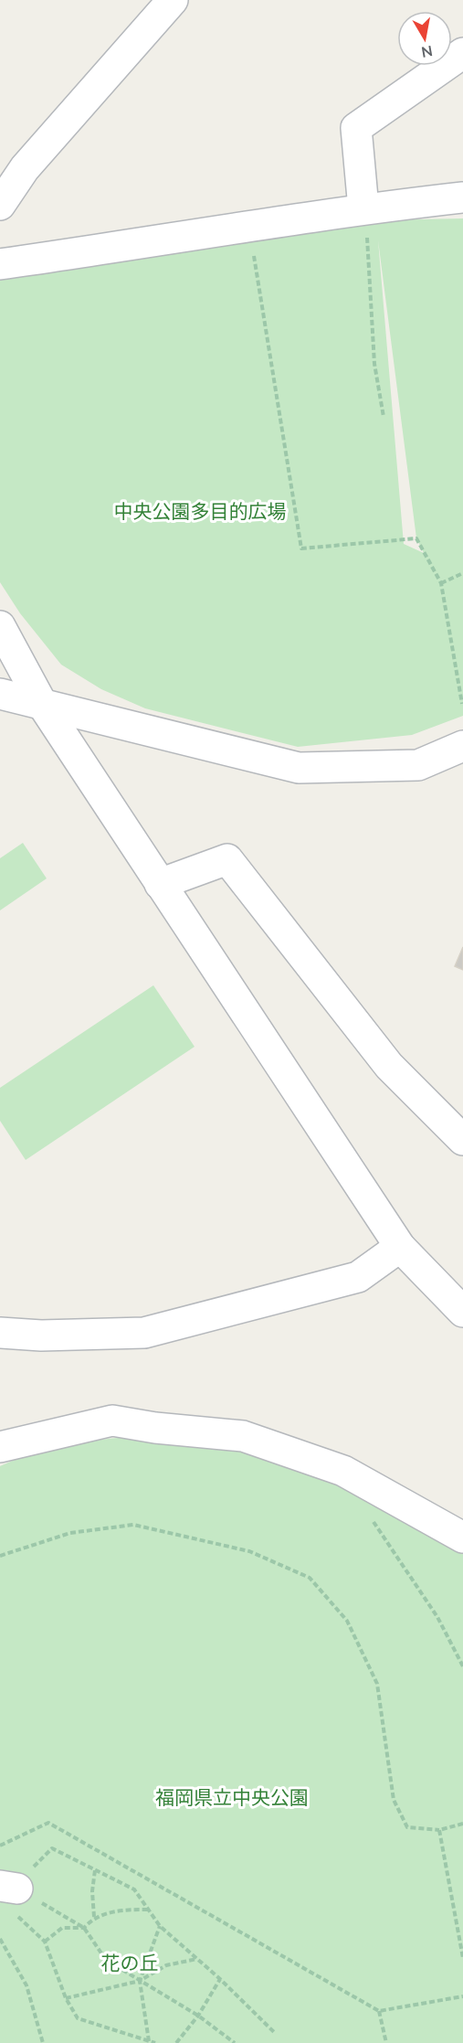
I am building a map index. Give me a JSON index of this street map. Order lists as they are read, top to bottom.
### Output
{
  "parks": ["中央公園多目的広場", "福岡県立中央公園", "花の丘"],
  "north": "bottom"
}
